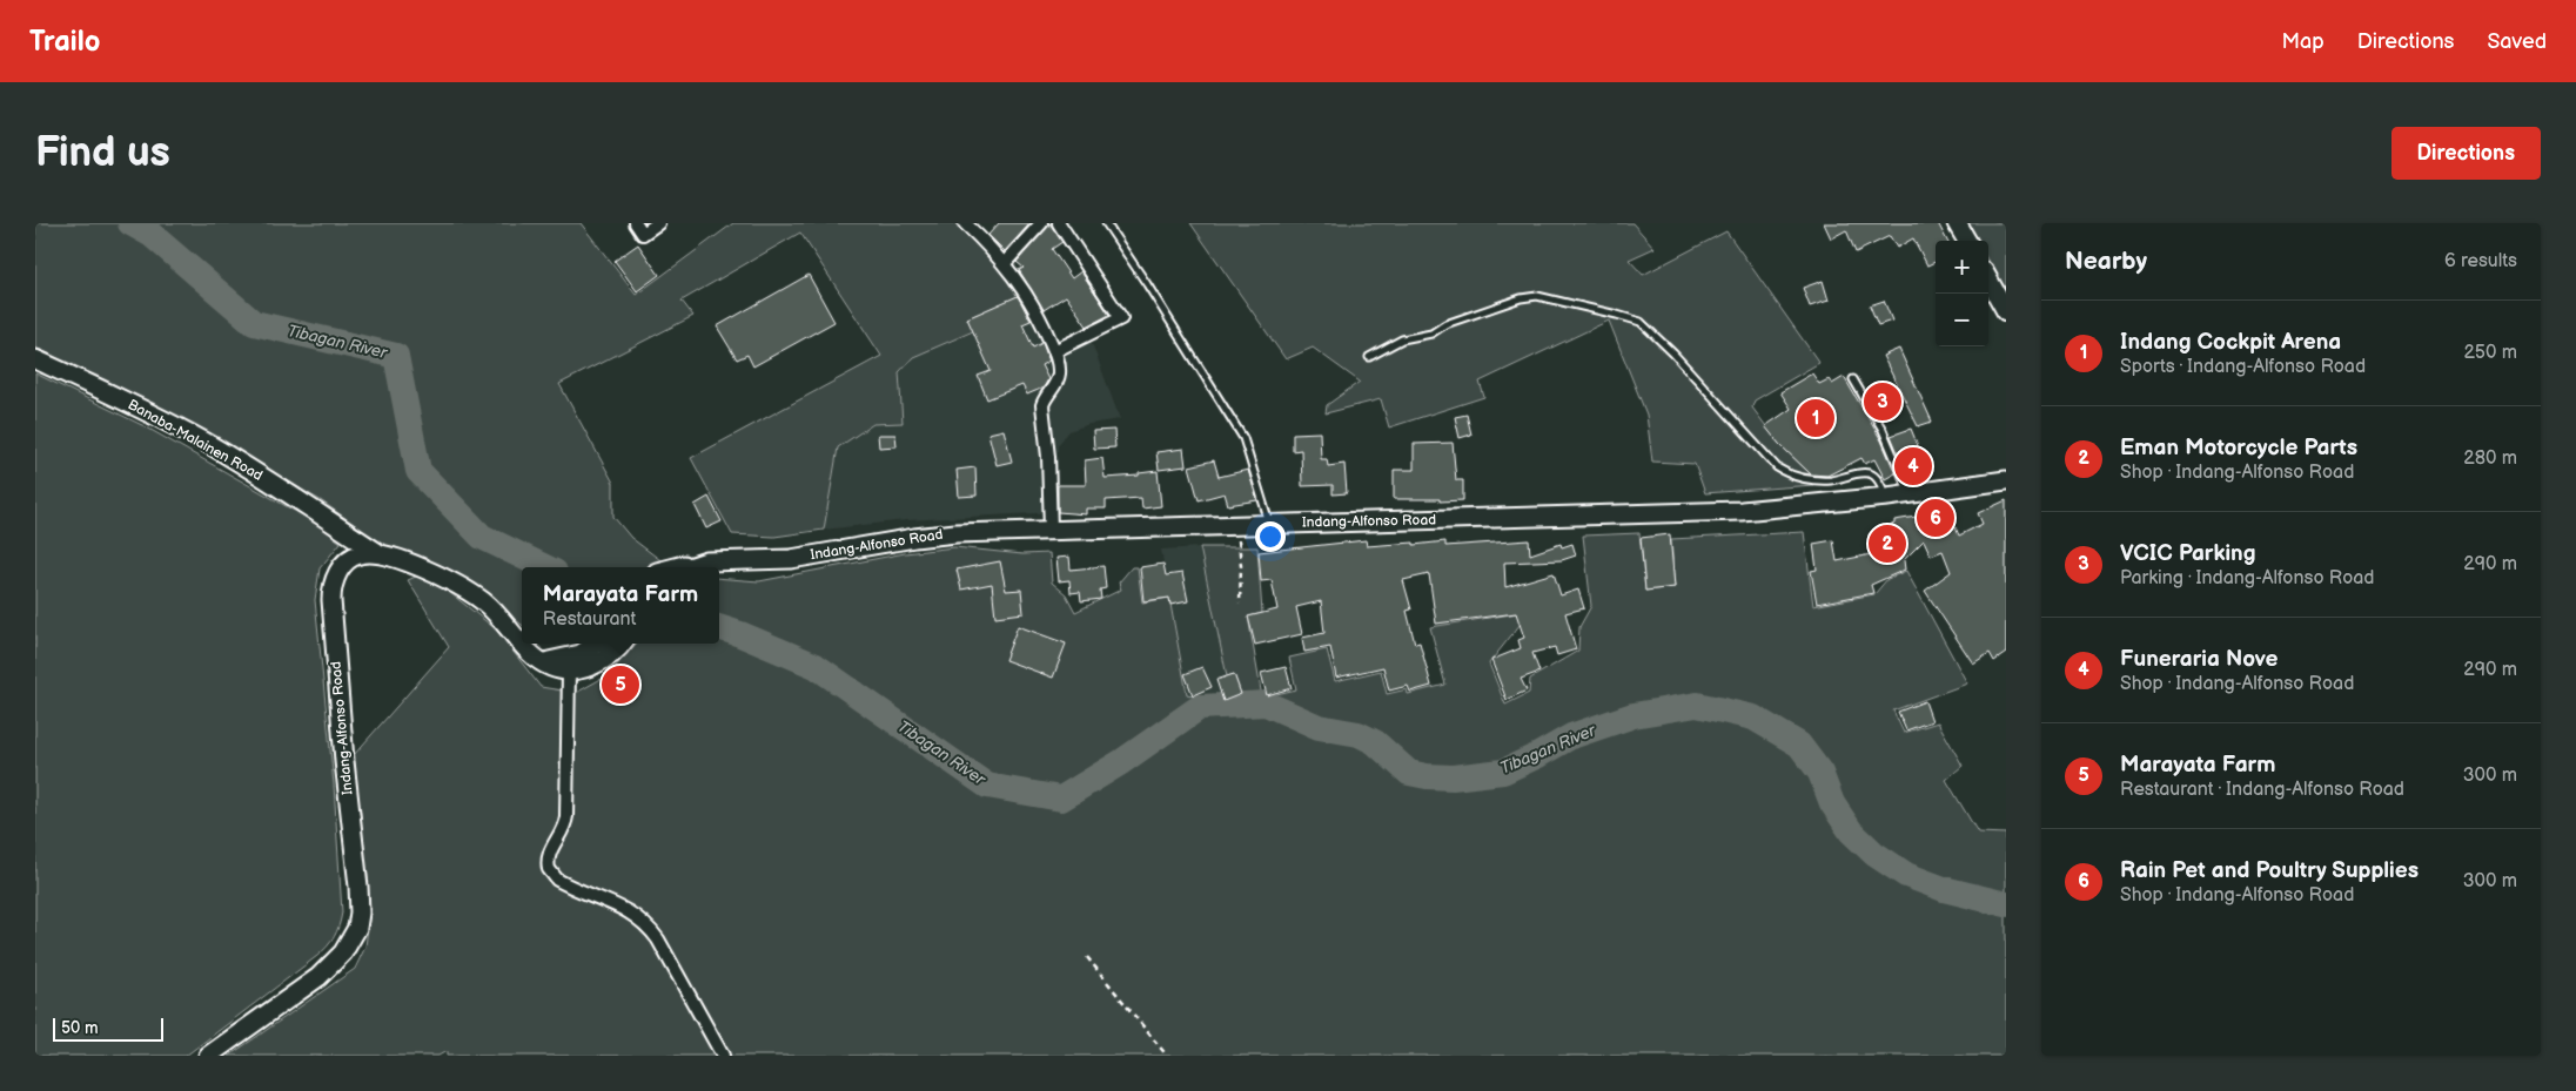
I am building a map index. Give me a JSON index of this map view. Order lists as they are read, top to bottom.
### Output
{
  "streets": {
    "main road": ["Banaba-Malainen Road", "Indang-Alfonso Road"]
  },
  "crossings": [
    ["Banaba-Malainen Road", "Indang-Alfonso Road"]
  ],
  "water": ["Tibagan River"],
  "scale_bar": "50 m",
  "page": {
    "header": "Trailo",
    "nav": ["Map", "Directions", "Saved"],
    "buttons": "Directions",
    "title": "Find us",
    "heading": ["Nearby", "6 results"],
    "map_buttons": ["+", "−"],
    "list": [
      {
        "mark": "1",
        "name": "Indang Cockpit Arena",
        "note": "Sports · Indang-Alfonso Road",
        "value": "250 m"
      },
      {
        "mark": "2",
        "name": "Eman Motorcycle Parts",
        "note": "Shop · Indang-Alfonso Road",
        "value": "280 m"
      },
      {
        "mark": "3",
        "name": "VCIC Parking",
        "note": "Parking · Indang-Alfonso Road",
        "value": "290 m"
      },
      {
        "mark": "4",
        "name": "Funeraria Nove",
        "note": "Shop · Indang-Alfonso Road",
        "value": "290 m"
      },
      {
        "mark": "5",
        "name": "Marayata Farm",
        "note": "Restaurant · Indang-Alfonso Road",
        "value": "300 m"
      },
      {
        "mark": "6",
        "name": "Rain Pet and Poultry Supplies",
        "note": "Shop · Indang-Alfonso Road",
        "value": "300 m"
      }
    ],
    "pins": [
      "3",
      "1",
      "4",
      "6",
      "2",
      "5"
    ],
    "popup": ["Marayata Farm", "Restaurant"],
    "scale": "50 m"
  }
}
